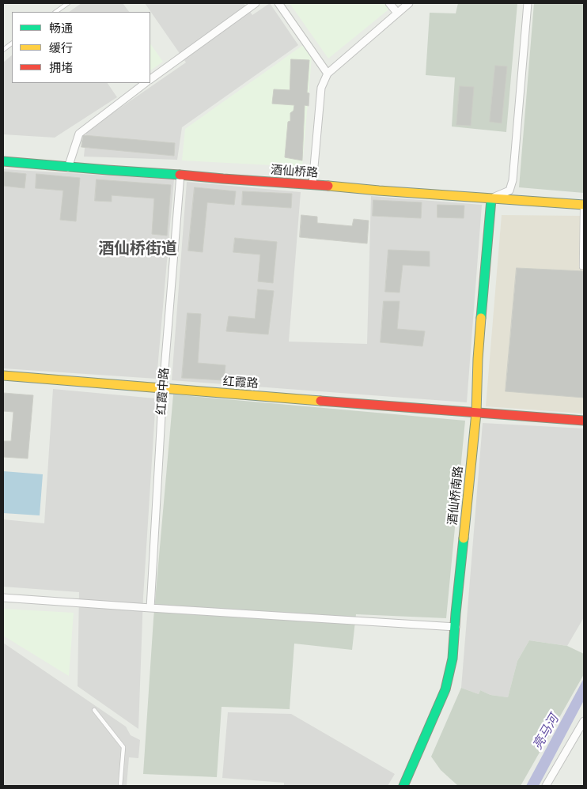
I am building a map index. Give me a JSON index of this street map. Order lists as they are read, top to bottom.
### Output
{
  "streets": {
    "street": [
      "酒仙桥路",
      "红霞路",
      "红霞中路",
      "酒仙桥南路"
    ]
  },
  "crossings": [
    ["酒仙桥路", "红霞中路"],
    ["酒仙桥路", "酒仙桥南路"],
    ["红霞路", "红霞中路"],
    ["红霞路", "酒仙桥南路"]
  ],
  "districts": ["酒仙桥街道"],
  "water": ["亮马河"],
  "legend": ["畅通", "缓行", "拥堵"]
}
